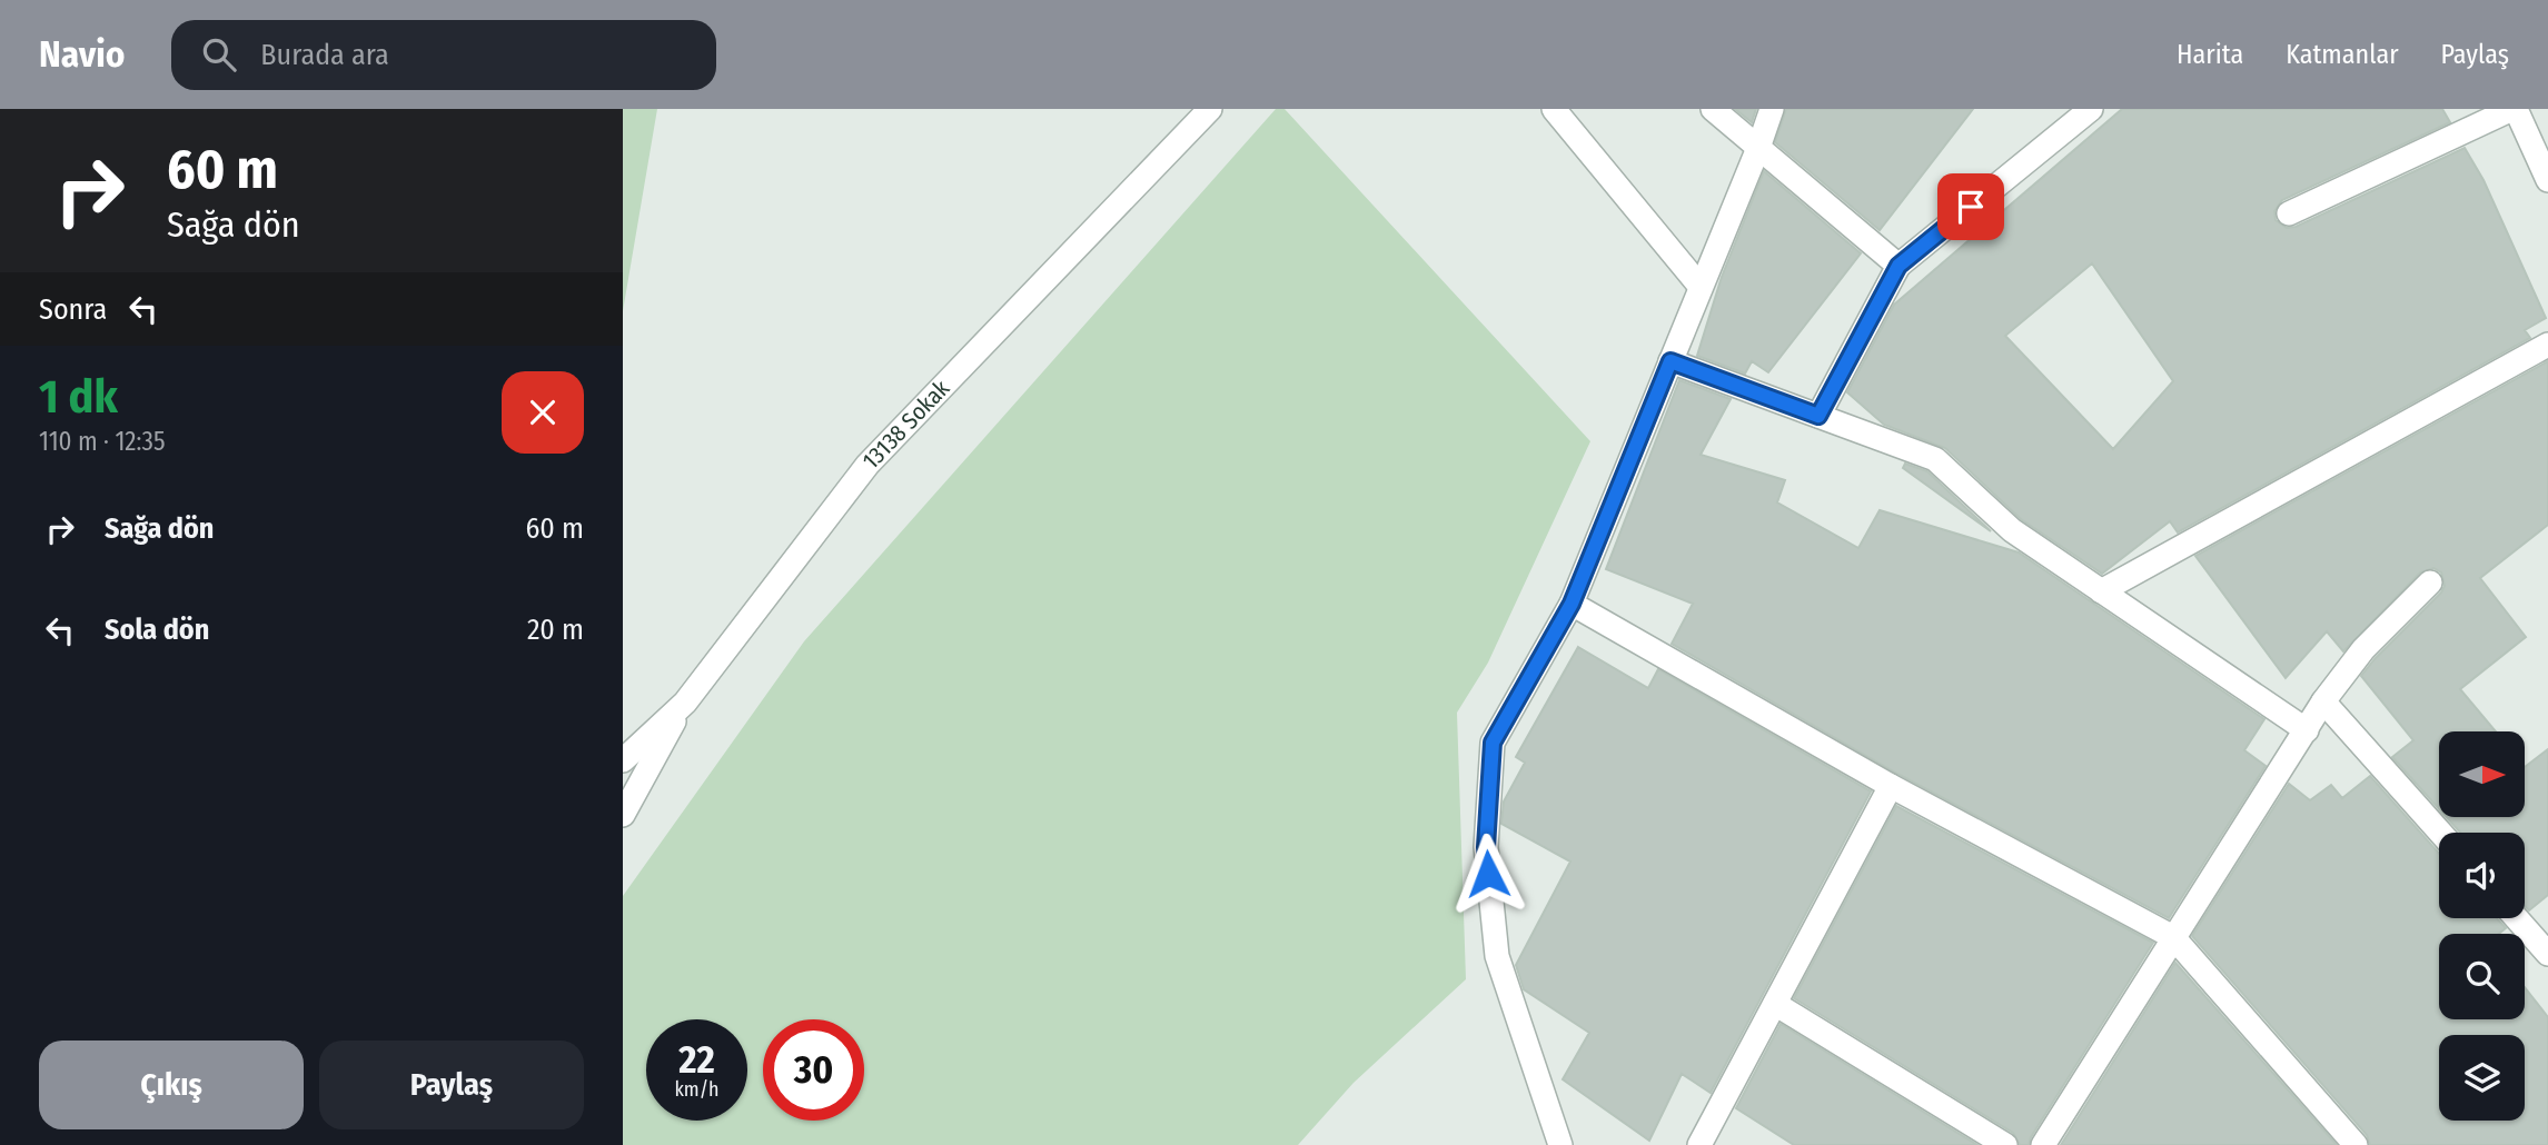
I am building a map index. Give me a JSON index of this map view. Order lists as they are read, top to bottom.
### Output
{
  "streets": {
    "street": ["13138 Sokak"]
  },
  "north": "right",
  "page": {
    "header": "Navio",
    "search": "Burada ara",
    "nav": ["Harita", "Katmanlar", "Paylaş"],
    "turn": ["60 m", "Sağa dön"],
    "then": "Sonra",
    "heading": ["1 dk", "110 m · 12:35"],
    "list": [
      {
        "name": "Sağa dön",
        "value": "60 m"
      },
      {
        "name": "Sola dön",
        "value": "20 m"
      }
    ],
    "speed": "22 km/h",
    "limit": "30",
    "buttons": ["Çıkış", "Paylaş"]
  }
}
